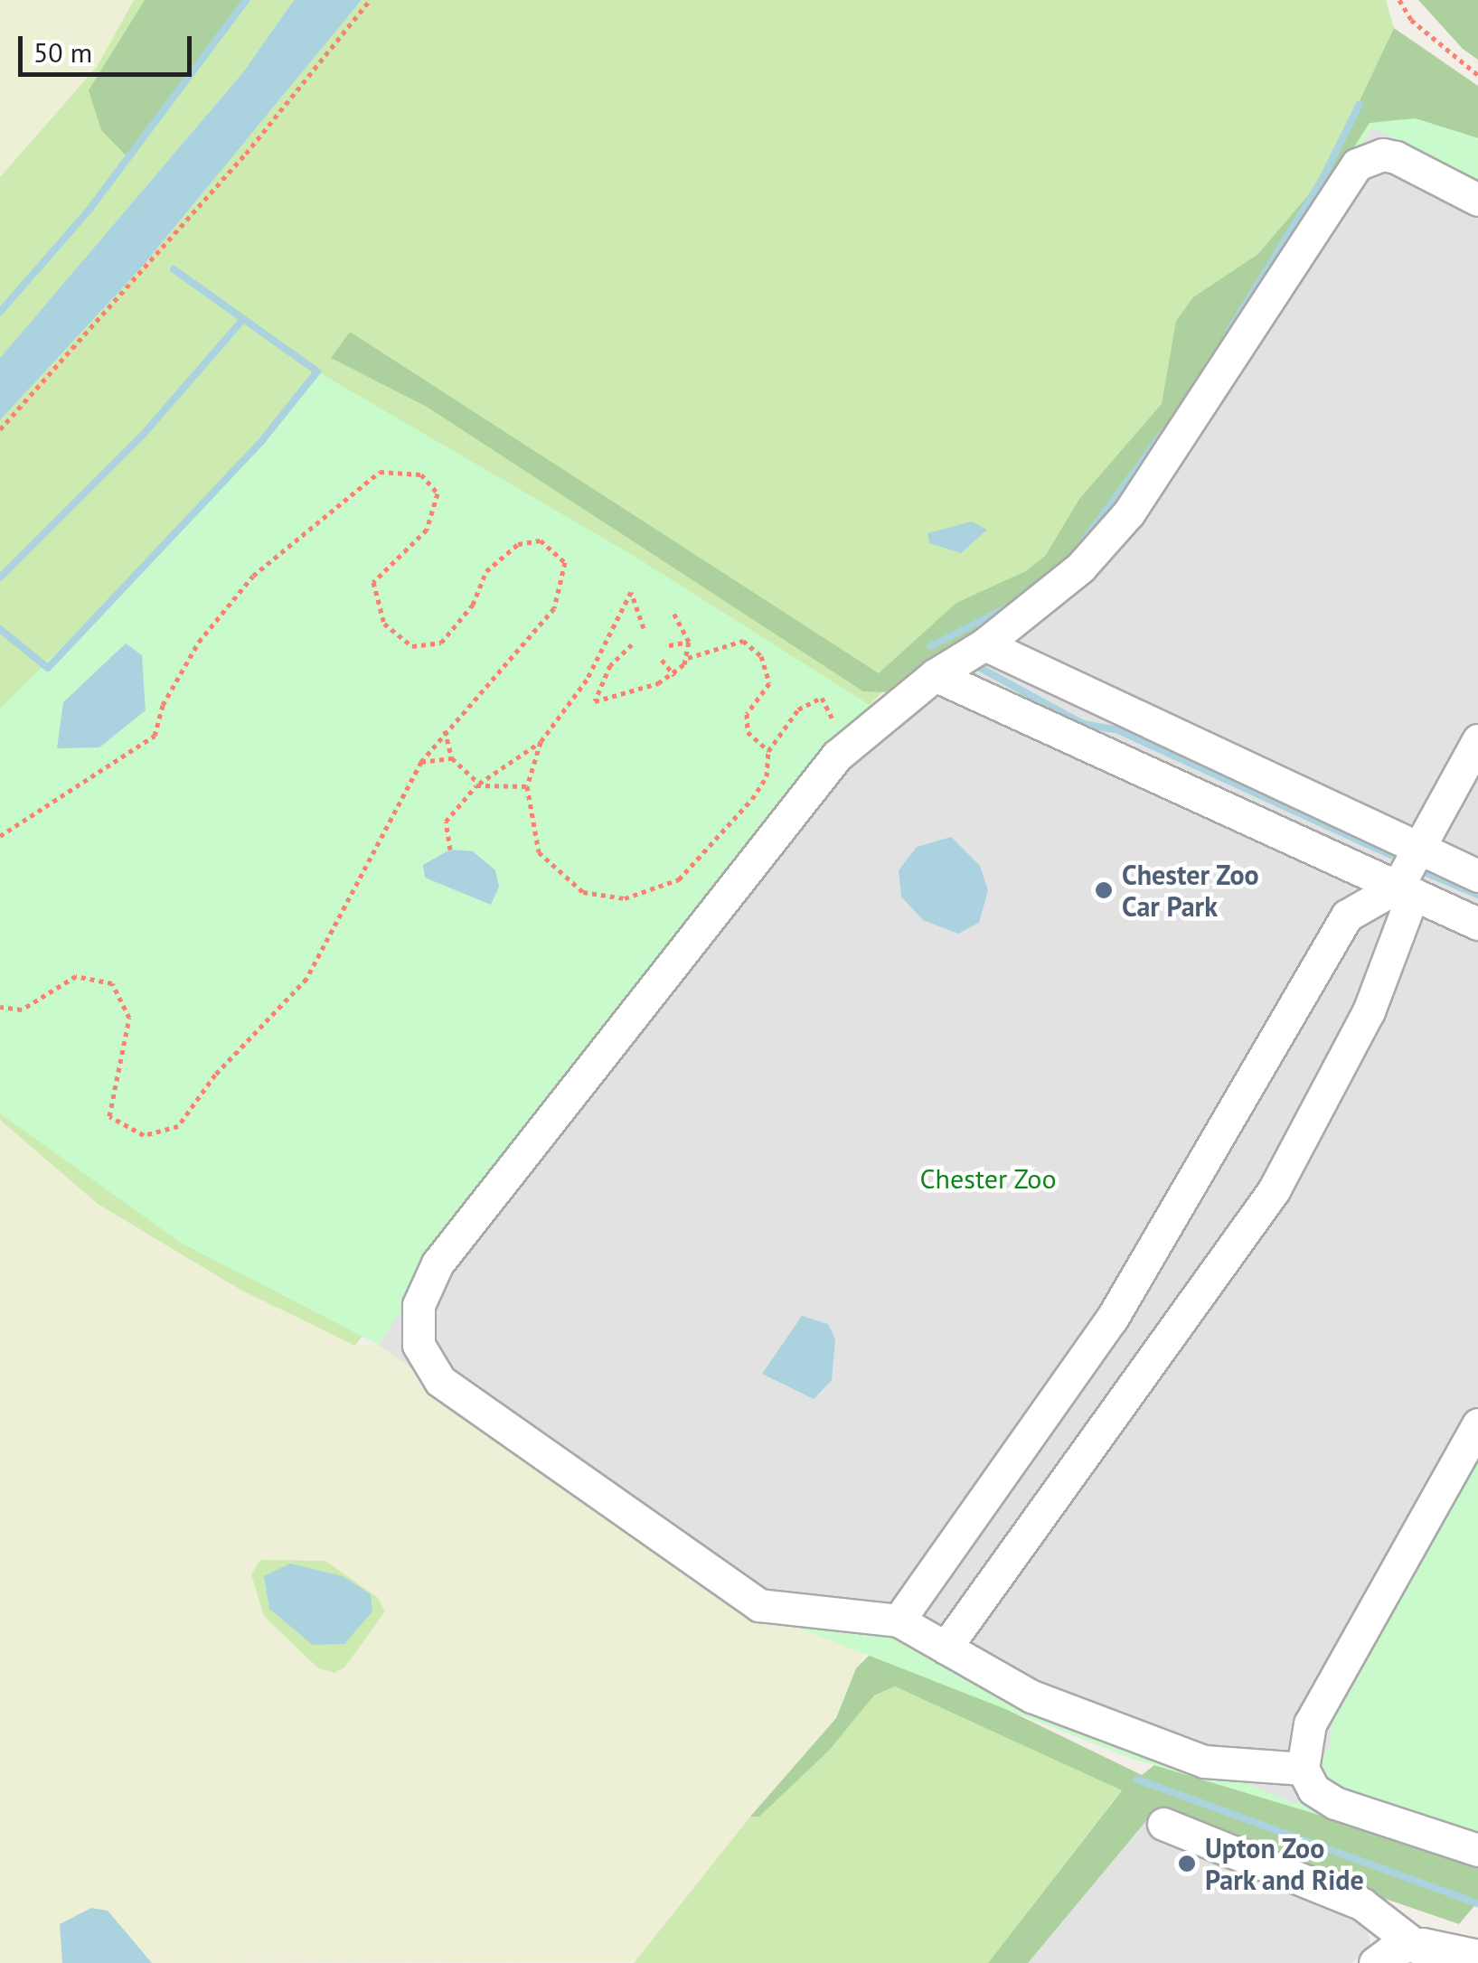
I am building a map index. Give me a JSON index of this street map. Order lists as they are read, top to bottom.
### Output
{
  "parks": ["Chester Zoo"],
  "places": ["Chester Zoo Car Park", "Upton Zoo Park and Ride"],
  "scale_bar": "50 m"
}
